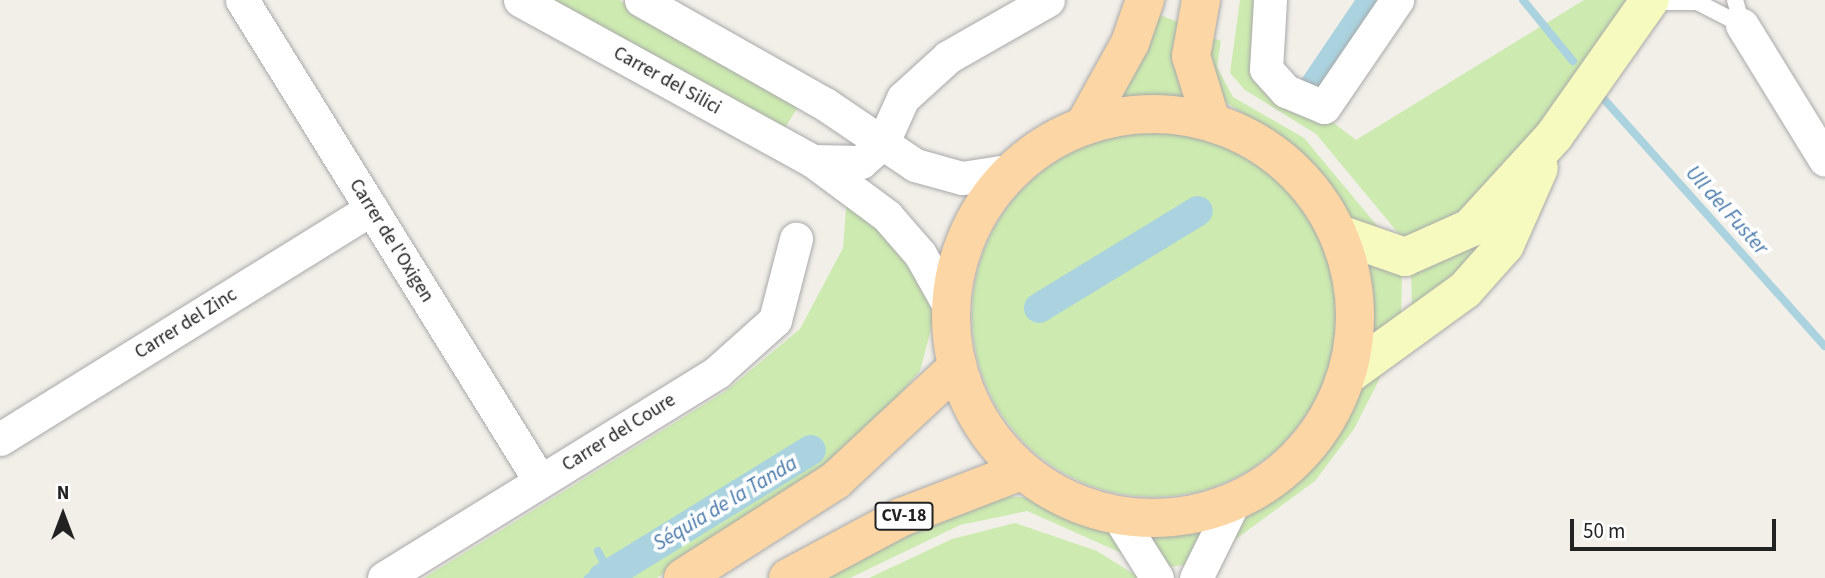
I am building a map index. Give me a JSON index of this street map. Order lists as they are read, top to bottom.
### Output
{
  "streets": {
    "main road": ["CV-18"],
    "street": [
      "Carrer del Silici",
      "Carrer de l'Oxigen",
      "Carrer del Zinc",
      "Carrer del Coure"
    ]
  },
  "crossings": [
    ["Carrer de l'Oxigen", "Carrer del Zinc"],
    ["Carrer de l'Oxigen", "Carrer del Coure"]
  ],
  "water": ["Ull del Fuster", "Séquia de la Tanda"],
  "scale_bar": "50 m",
  "north": "top"
}
